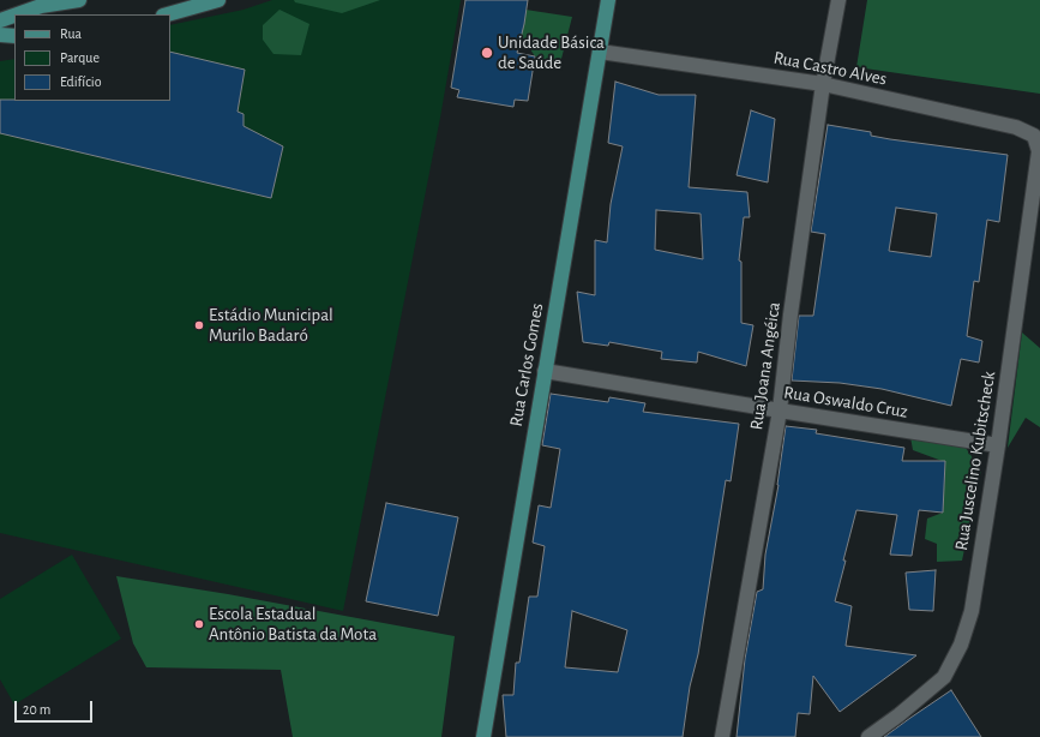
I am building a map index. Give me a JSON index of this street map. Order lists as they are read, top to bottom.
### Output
{
  "streets": {
    "main road": ["Rua Carlos Gomes"],
    "street": [
      "Rua Castro Alves",
      "Rua Joana Angéica",
      "Rua Oswaldo Cruz",
      "Rua Juscelino Kubitscheck"
    ]
  },
  "crossings": [
    ["Rua Castro Alves", "Rua Carlos Gomes"],
    ["Rua Castro Alves", "Rua Joana Angéica"],
    ["Rua Castro Alves", "Rua Juscelino Kubitscheck"],
    ["Rua Carlos Gomes", "Rua Oswaldo Cruz"],
    ["Rua Joana Angéica", "Rua Oswaldo Cruz"],
    ["Rua Oswaldo Cruz", "Rua Juscelino Kubitscheck"]
  ],
  "places": ["Unidade Básica de Saúde", "Estádio Municipal Murilo Badaró", "Escola Estadual Antônio Batista da Mota"],
  "legend": ["Rua", "Parque", "Edifício"],
  "scale_bar": "20 m"
}
